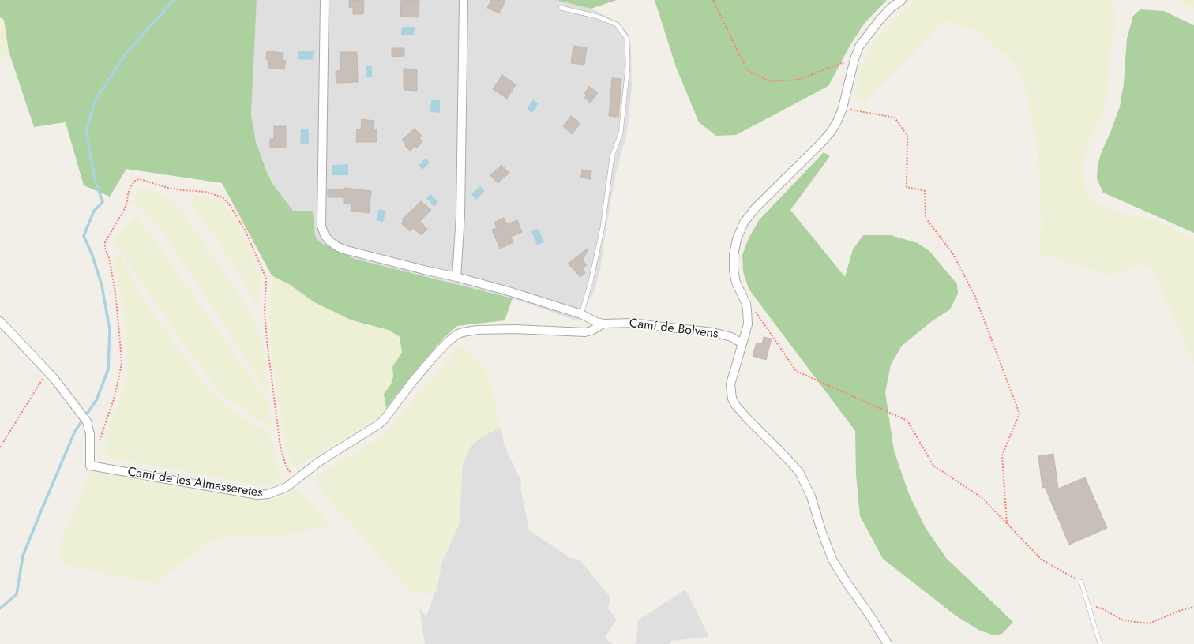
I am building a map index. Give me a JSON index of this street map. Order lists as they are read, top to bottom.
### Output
{
  "streets": {
    "street": ["Camí de Bolvens", "Camí de les Almasseretes"]
  },
  "crossings": [
    ["Camí de Bolvens", "Camí de les Almasseretes"]
  ]
}
